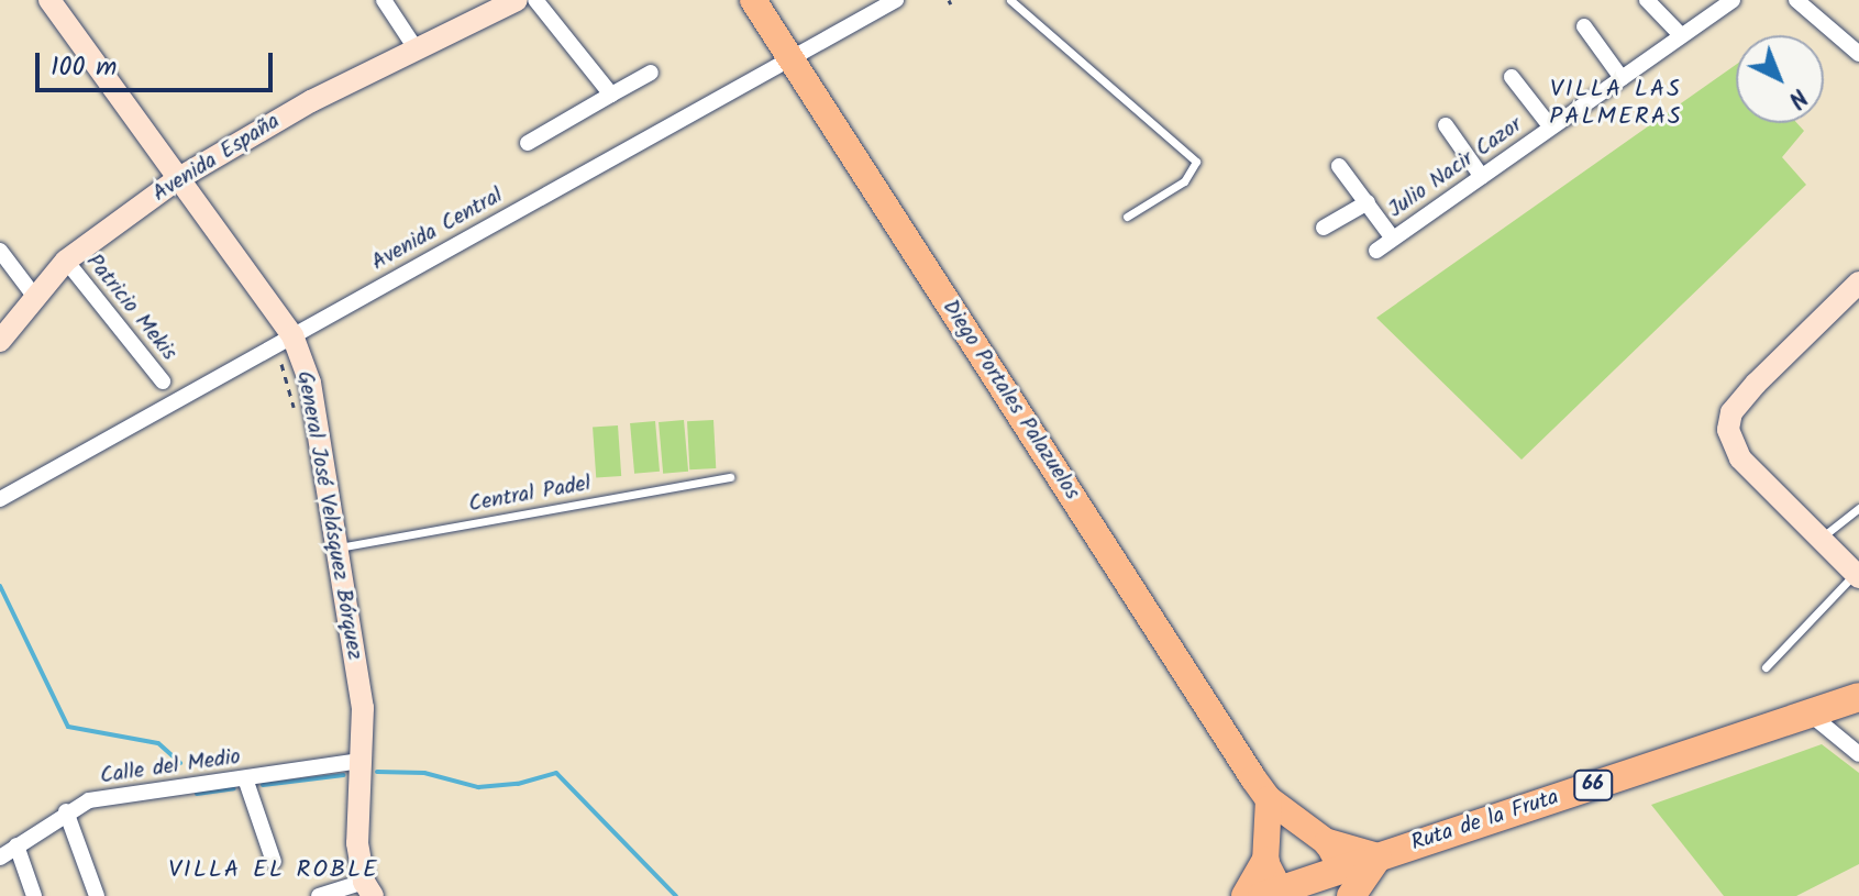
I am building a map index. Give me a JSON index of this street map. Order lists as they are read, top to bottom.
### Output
{
  "streets": {
    "highway": ["66", "Ruta de la Fruta"],
    "main road": ["Diego Portales Palazuelos"],
    "street": [
      "Avenida España",
      "Julio Nacir Cazor",
      "Avenida Central",
      "Patricio Mekis",
      "General José Velásquez Bórquez",
      "Calle del Medio"
    ],
    "lane": ["Central Padel"]
  },
  "crossings": [
    ["Avenida España", "Patricio Mekis"],
    ["Avenida España", "General José Velásquez Bórquez"],
    ["Avenida Central", "Diego Portales Palazuelos"],
    ["Avenida Central", "General José Velásquez Bórquez"],
    ["Central Padel", "General José Velásquez Bórquez"],
    ["General José Velásquez Bórquez", "Calle del Medio"]
  ],
  "districts": ["VILLA LAS PALMERAS", "VILLA EL ROBLE"],
  "scale_bar": "100 m",
  "north": "bottom right"
}
